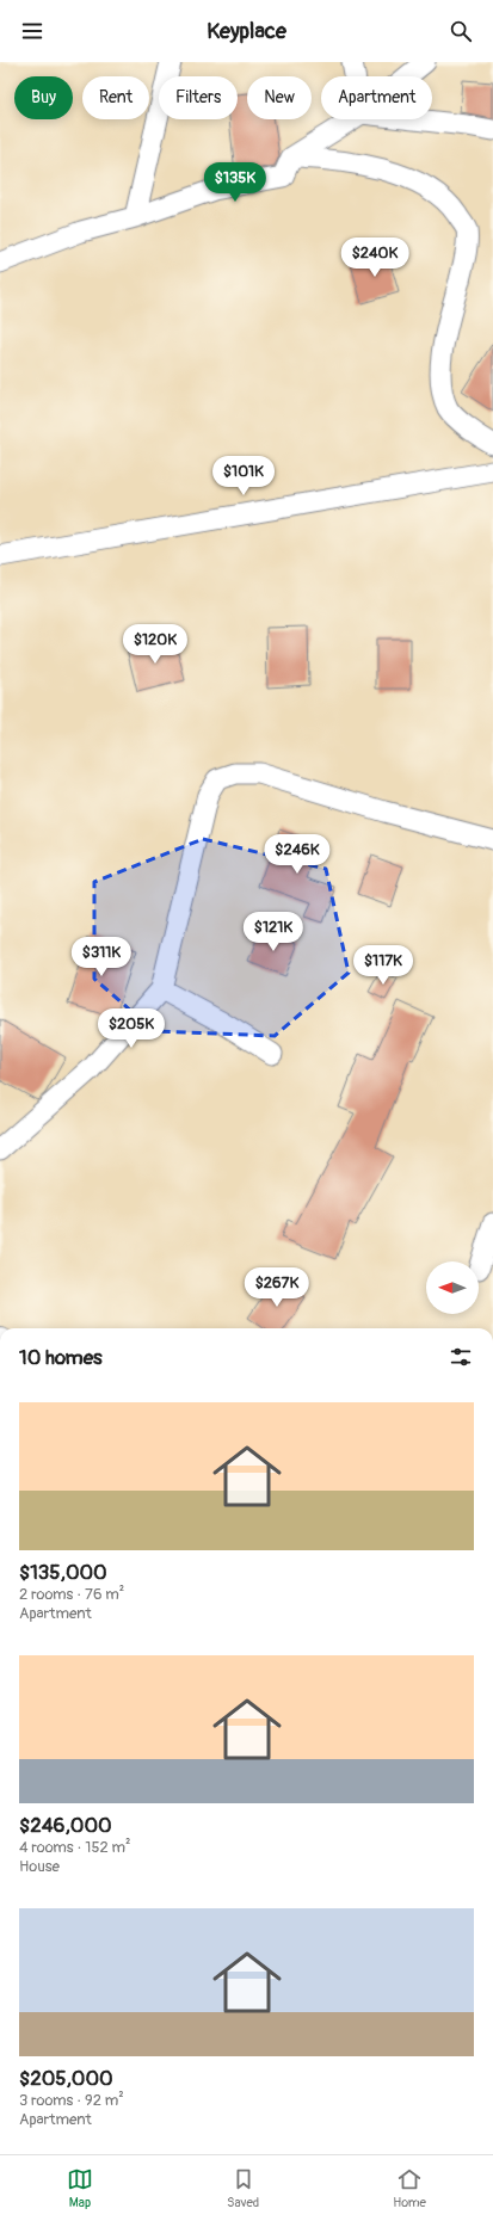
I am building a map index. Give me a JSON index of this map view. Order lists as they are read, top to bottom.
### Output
{
  "north": "left",
  "page": {
    "header": "Keyplace",
    "chip": [
      "Buy",
      "Rent",
      "Filters",
      "New",
      "Apartment"
    ],
    "price": [
      "$135K",
      "$240K",
      "$101K",
      "$120K",
      "$246K",
      "$121K",
      "$311K",
      "$117K",
      "$205K",
      "$267K"
    ],
    "heading": "10 homes",
    "list": [
      {
        "name": "$135,000",
        "note": "2 rooms · 76 m² · Apartment"
      },
      {
        "name": "$246,000",
        "note": "4 rooms · 152 m² · House"
      },
      {
        "name": "$205,000",
        "note": "3 rooms · 92 m² · Apartment"
      }
    ],
    "tabs": ["Map", "Saved", "Home"]
  }
}
